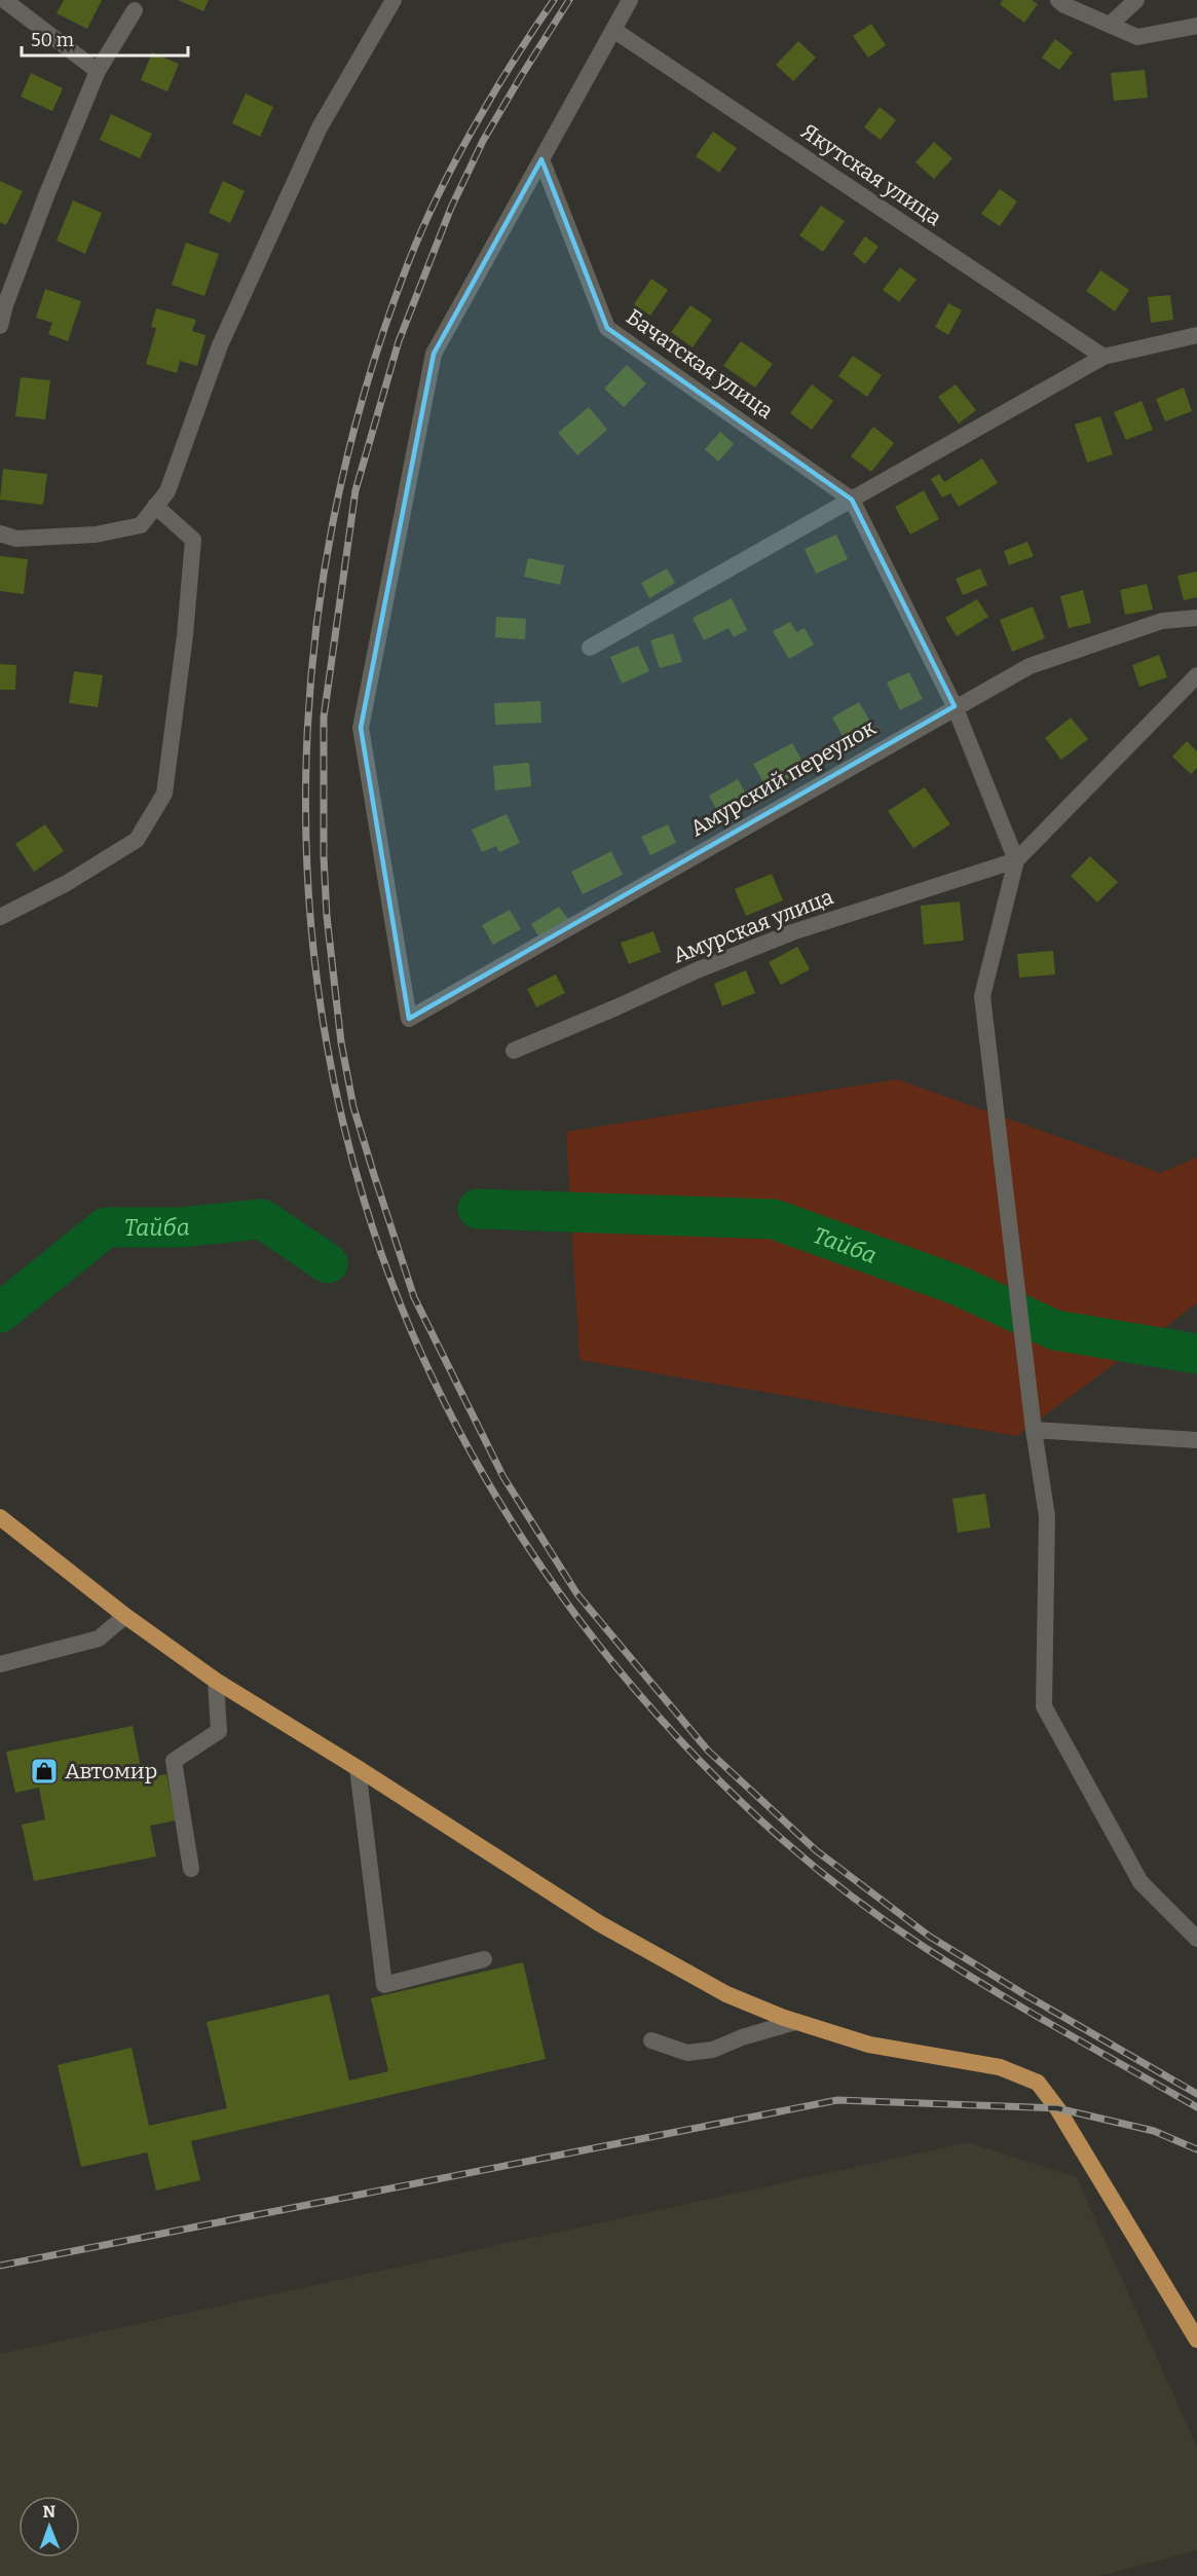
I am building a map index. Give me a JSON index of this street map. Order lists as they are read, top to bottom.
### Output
{
  "streets": {
    "street": [
      "Якутская улица",
      "Бачатская улица",
      "Амурский переулок",
      "Амурская улица"
    ]
  },
  "crossings": [
    ["Бачатская улица", "Амурский переулок"],
    ["Бачатская улица", "Амурская улица"]
  ],
  "water": ["Тайба"],
  "places": {
    "shop": ["Автомир"]
  },
  "scale_bar": "50 m",
  "north": "top"
}
